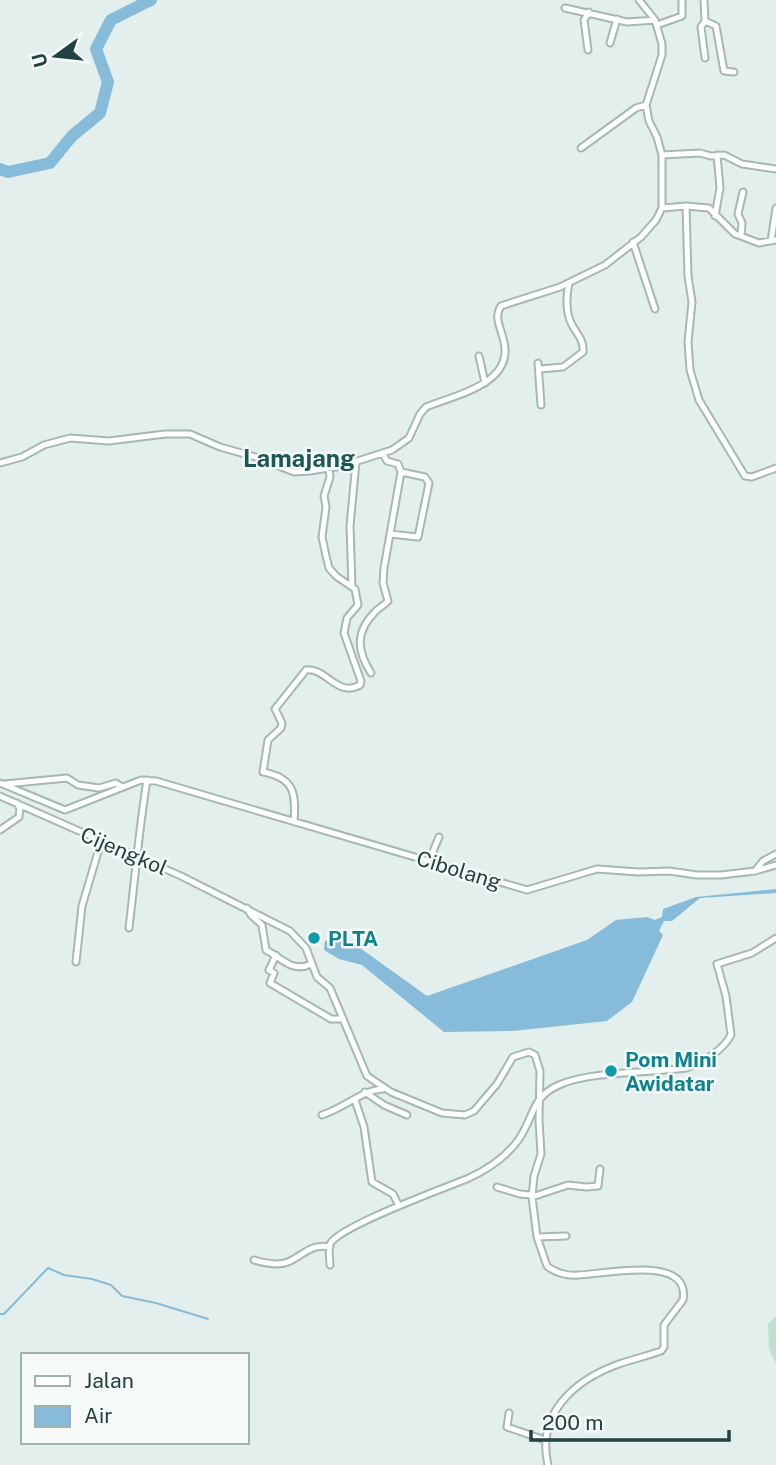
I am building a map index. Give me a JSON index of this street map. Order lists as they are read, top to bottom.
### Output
{
  "streets": {
    "street": ["Cijengkol", "Cibolang"]
  },
  "districts": ["Lamajang"],
  "places": ["PLTA", "Pom Mini Awidatar"],
  "legend": ["Jalan", "Air"],
  "scale_bar": "200 m",
  "north": "left"
}
